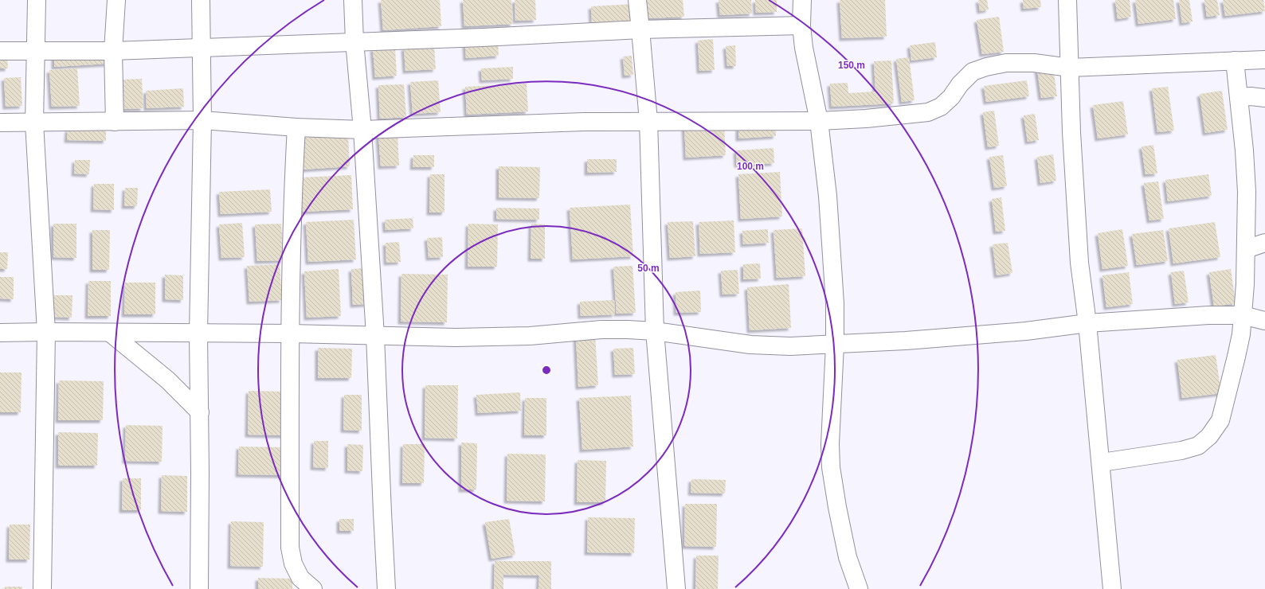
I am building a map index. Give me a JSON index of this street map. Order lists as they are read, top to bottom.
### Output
{
  "rings": ["150 m", "100 m", "50 m"]
}
